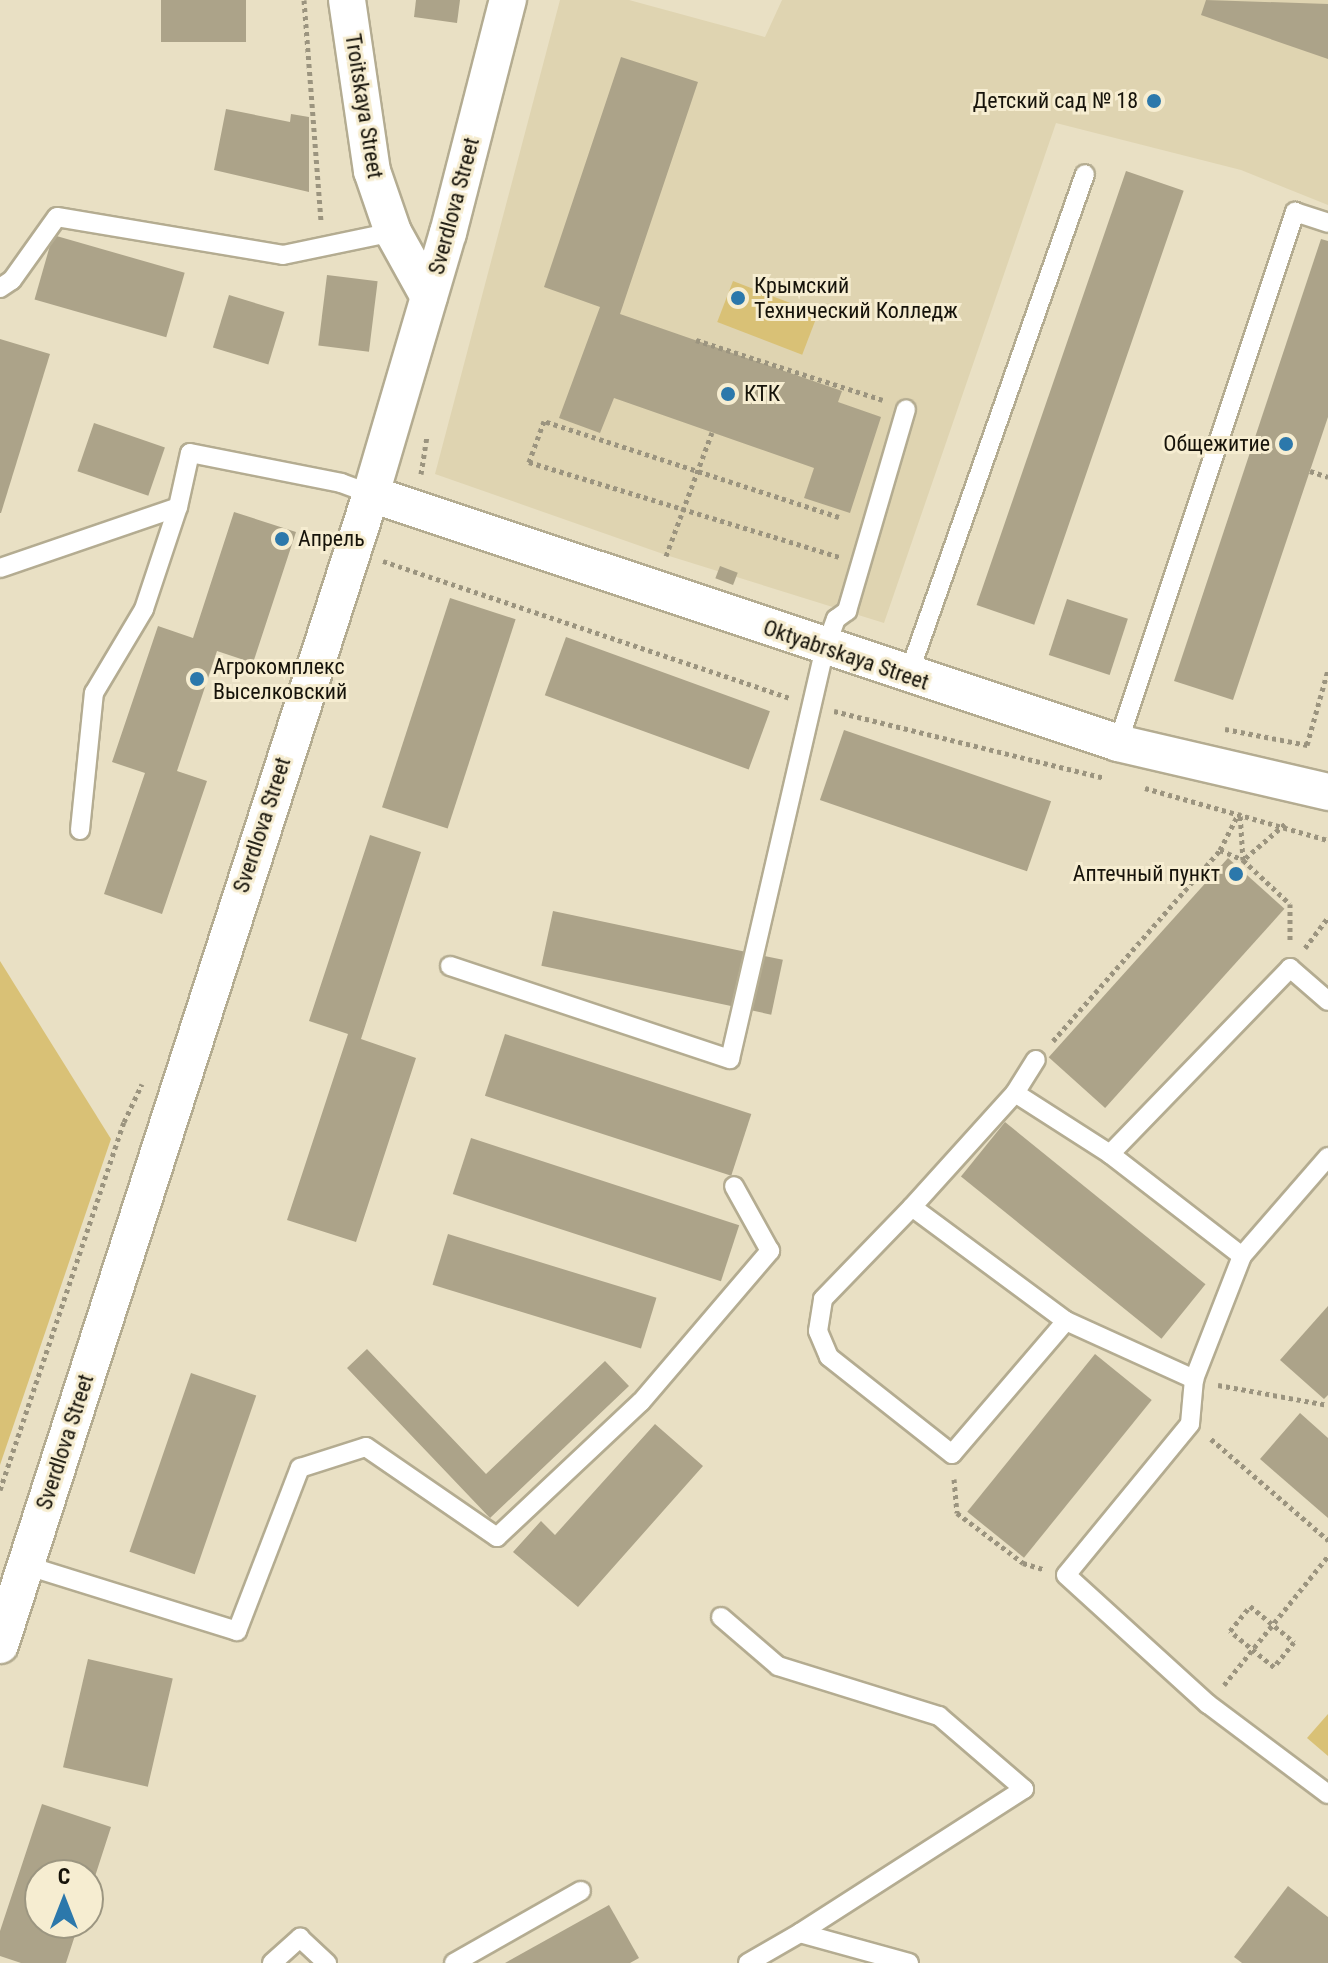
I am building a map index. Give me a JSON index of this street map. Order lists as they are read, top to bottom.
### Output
{
  "streets": {
    "street": ["Troitskaya Street", "Sverdlova Street", "Oktyabrskaya Street"]
  },
  "crossings": [
    ["Troitskaya Street", "Sverdlova Street"],
    ["Sverdlova Street", "Oktyabrskaya Street"]
  ],
  "places": [
    "Детский сад № 18",
    "Крымский Технический Колледж",
    "КТК",
    "Общежитие",
    "Апрель",
    "Агрокомплекс Выселковский",
    "Аптечный пункт"
  ],
  "north": "top"
}
